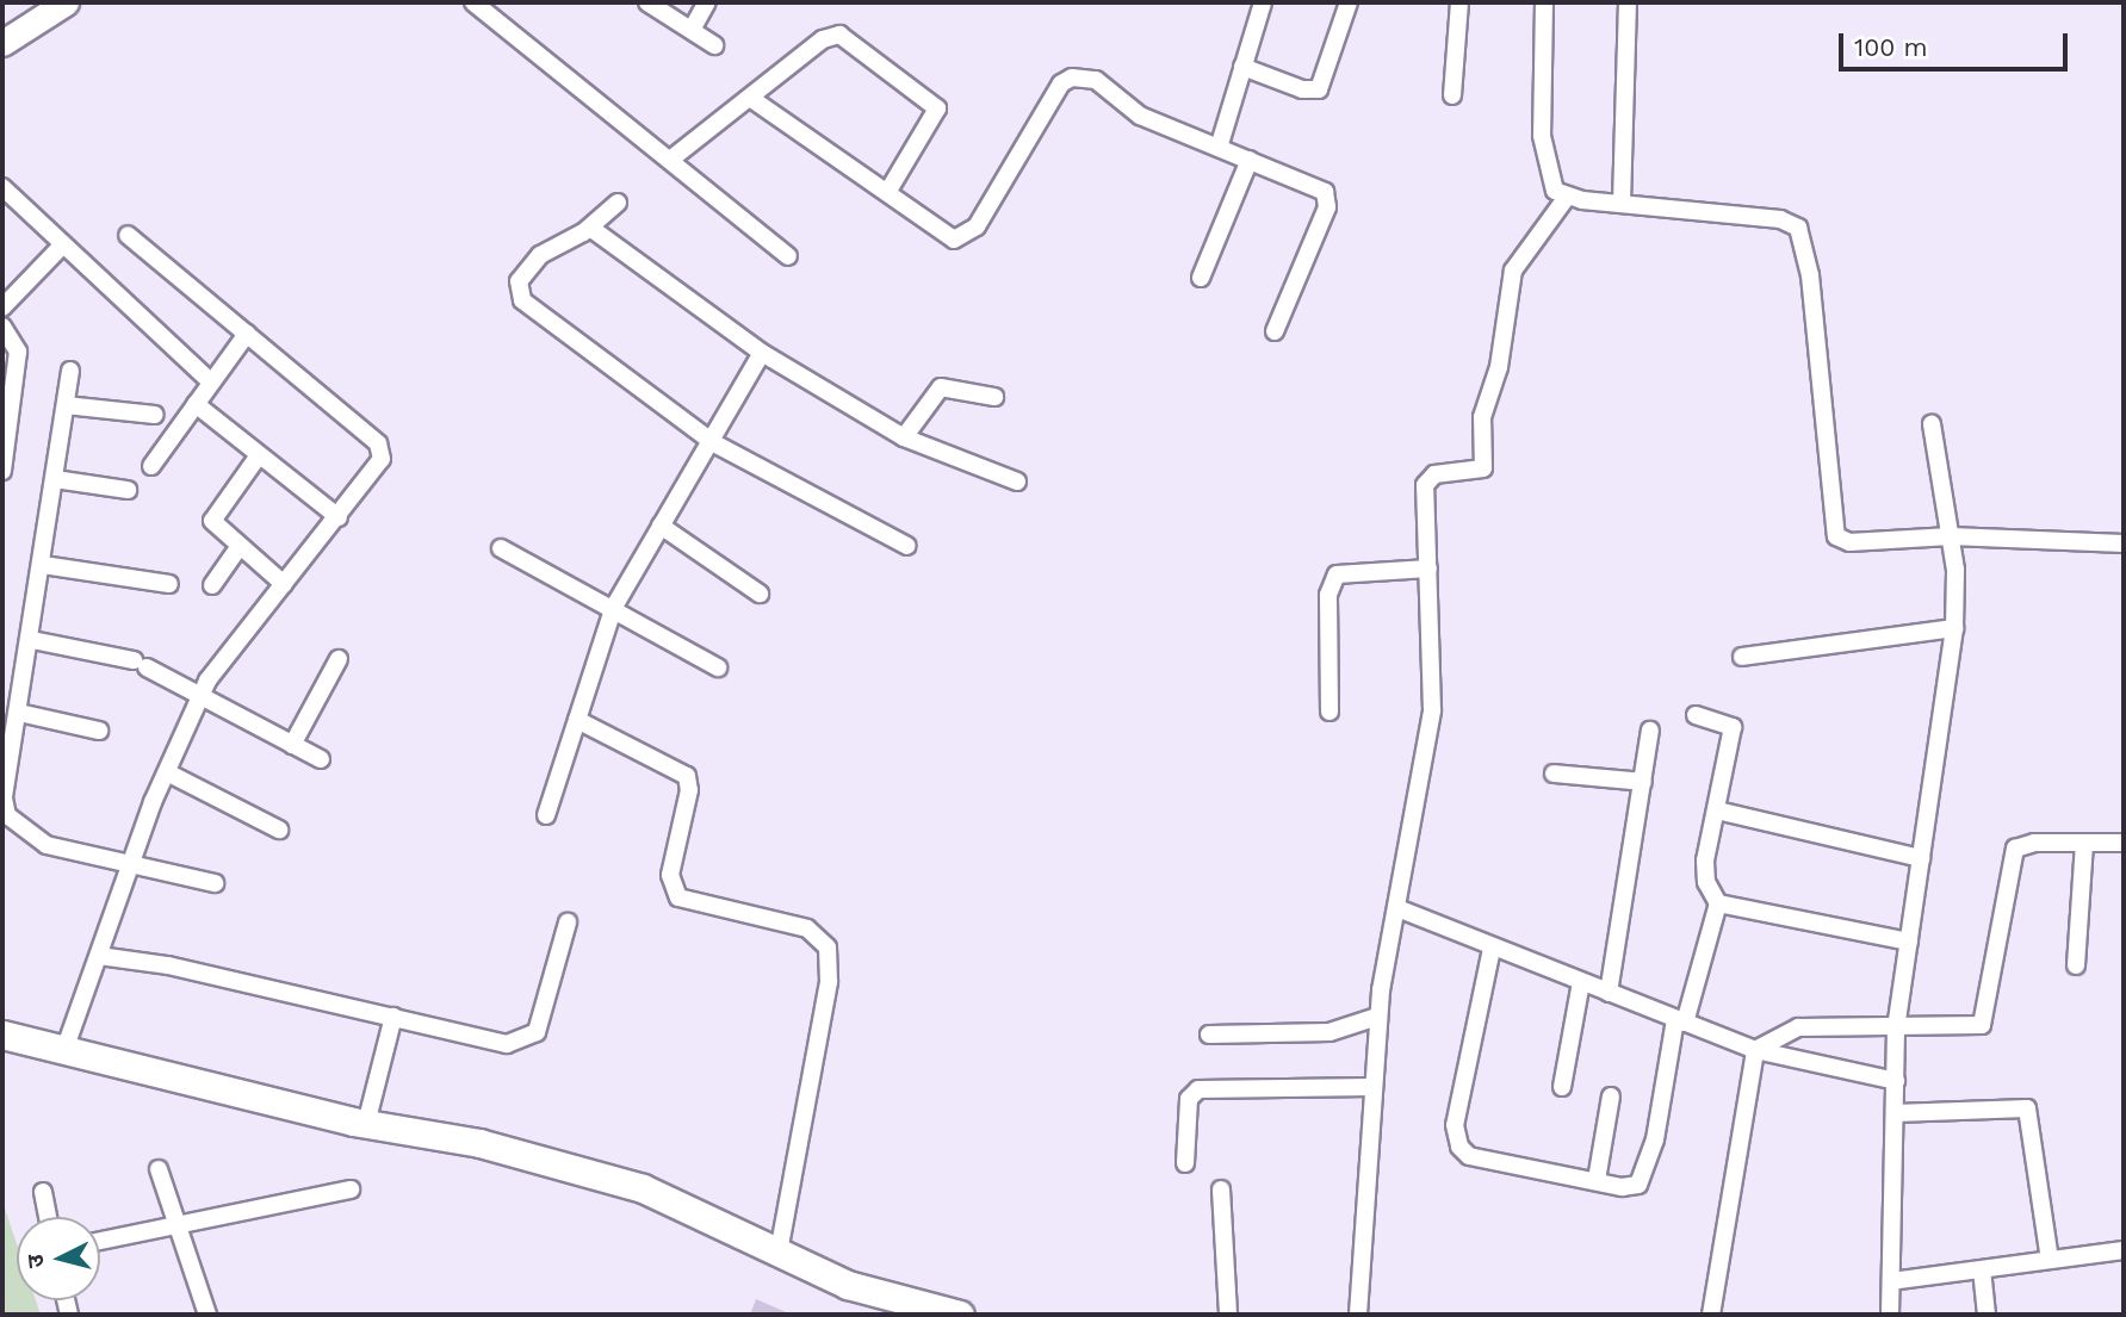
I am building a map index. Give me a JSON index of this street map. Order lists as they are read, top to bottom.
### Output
{
  "scale_bar": "100 m",
  "north": "left"
}
